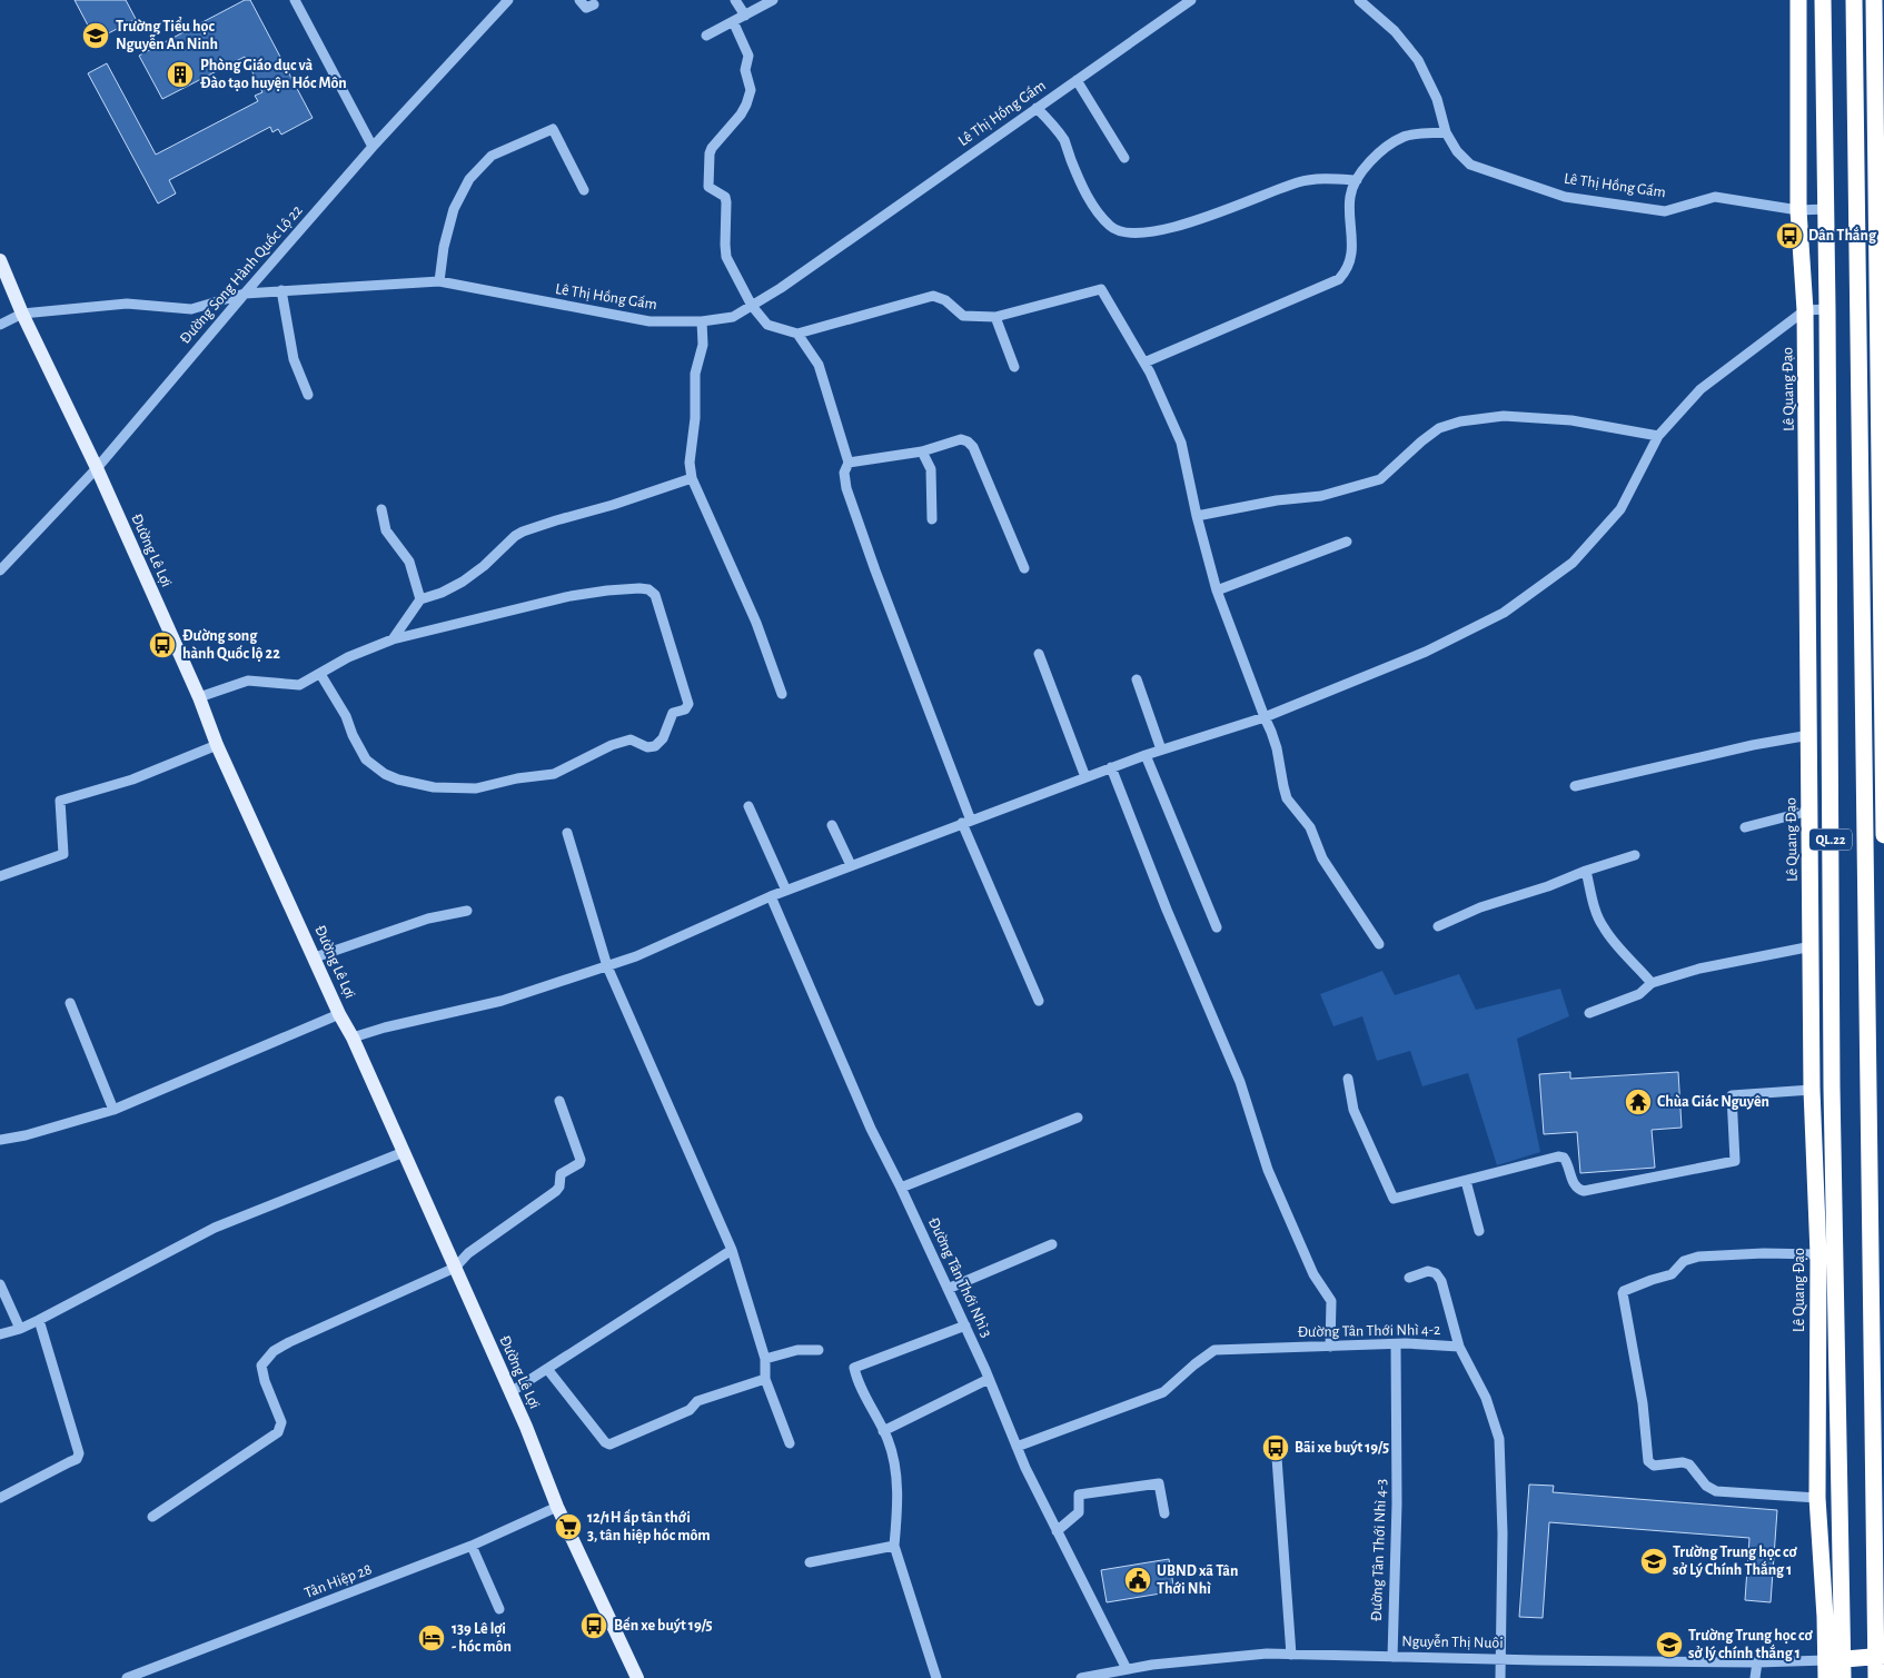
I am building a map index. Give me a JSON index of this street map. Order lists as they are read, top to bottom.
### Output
{
  "streets": {
    "highway": ["Lê Quang Đạo", "QL.22"],
    "main road": ["Đường Lê Lợi"],
    "street": [
      "Lê Thị Hồng Gấm",
      "Đường Song Hành Quốc Lộ 22",
      "Đường Tân Thới Nhì 3",
      "Đường Tân Thới Nhì 4-2",
      "Đường Tân Thới Nhì 4-3",
      "Tân Hiệp 28",
      "Nguyễn Thị Nuôi"
    ]
  },
  "crossings": [
    ["Lê Thị Hồng Gấm", "Đường Song Hành Quốc Lộ 22"],
    ["Lê Thị Hồng Gấm", "Lê Quang Đạo"],
    ["Lê Thị Hồng Gấm", "Đường Lê Lợi"],
    ["Đường Song Hành Quốc Lộ 22", "Đường Lê Lợi"],
    ["Lê Quang Đạo", "Nguyễn Thị Nuôi"],
    ["Đường Lê Lợi", "Tân Hiệp 28"],
    ["Đường Tân Thới Nhì 3", "Đường Tân Thới Nhì 4-2"],
    ["Đường Tân Thới Nhì 3", "Nguyễn Thị Nuôi"],
    ["Đường Tân Thới Nhì 4-2", "Đường Tân Thới Nhì 4-3"],
    ["Đường Tân Thới Nhì 4-2", "Nguyễn Thị Nuôi"],
    ["Đường Tân Thới Nhì 4-3", "Nguyễn Thị Nuôi"]
  ],
  "places": {
    "school or university": ["Trường Tiểu học Nguyễn An Ninh", "Trường Trung học cơ sở Lý Chính Thắng 1", "Trường Trung học cơ sở lý chính thắng 1"],
    "building": ["Phòng Giáo dục và Đào tạo huyện Hóc Môn"],
    "bus stop": [
      "Dân Thắng",
      "Đường song hành Quốc lộ 22",
      "Bãi xe buýt 19/5",
      "Bến xe buýt 19/5"
    ],
    "temple": ["Chùa Giác Nguyên"],
    "supermarket": ["12/1H ấp tân thới 3, tân hiệp hóc môm"],
    "public building": ["UBND xã Tân Thới Nhì"],
    "hotel": ["139 Lê lợi - hóc môn"]
  }
}
